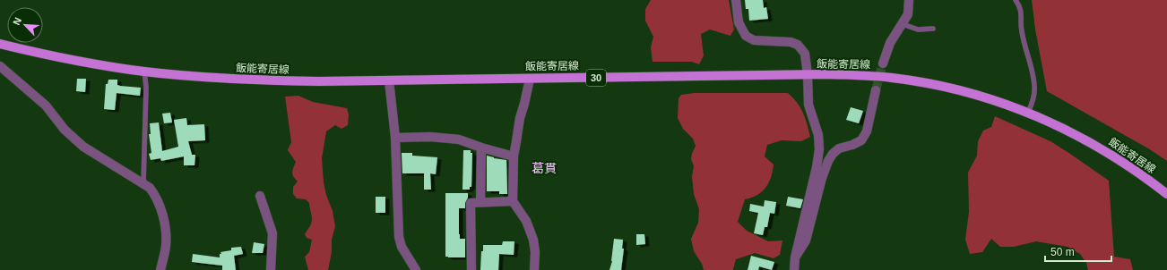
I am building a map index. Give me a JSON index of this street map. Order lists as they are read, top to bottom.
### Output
{
  "streets": {
    "main road": ["飯能寄居線", "30"]
  },
  "districts": ["葛貫"],
  "scale_bar": "50 m",
  "north": "top left"
}
